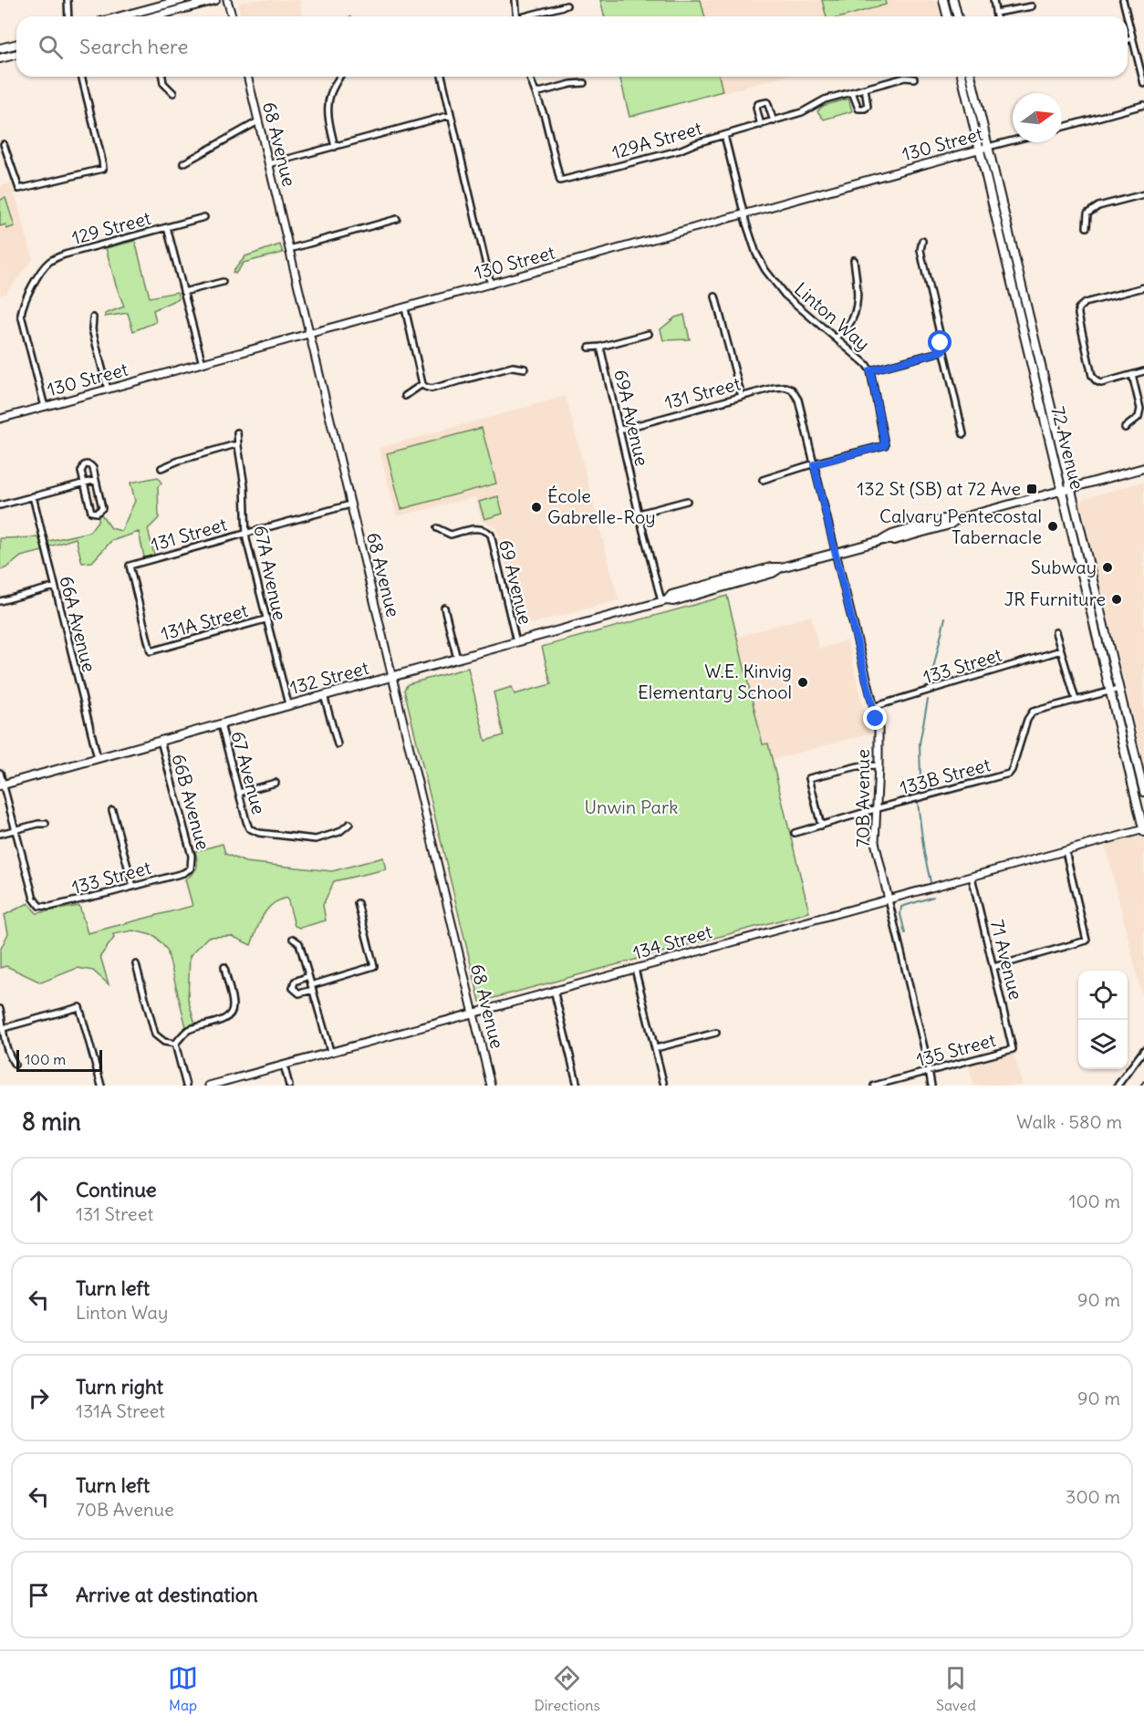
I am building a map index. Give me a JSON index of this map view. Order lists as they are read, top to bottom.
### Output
{
  "streets": {
    "main road": ["72 Avenue", "132 Street"],
    "street": [
      "129A Street",
      "68 Avenue",
      "130 Street",
      "129 Street",
      "Linton Way",
      "131 Street",
      "69A Avenue",
      "67A Avenue",
      "69 Avenue",
      "131A Street",
      "66A Avenue",
      "133 Street",
      "67 Avenue",
      "133B Street",
      "70B Avenue",
      "66B Avenue",
      "134 Street",
      "71 Avenue",
      "135 Street"
    ]
  },
  "crossings": [
    ["68 Avenue", "130 Street"],
    ["68 Avenue", "131 Street"],
    ["68 Avenue", "132 Street"],
    ["68 Avenue", "134 Street"],
    ["130 Street", "129 Street"],
    ["130 Street", "Linton Way"],
    ["130 Street", "72 Avenue"],
    ["Linton Way", "70B Avenue"],
    ["131 Street", "69A Avenue"],
    ["131 Street", "67A Avenue"],
    ["131 Street", "131A Street"],
    ["131 Street", "70B Avenue"],
    ["69A Avenue", "132 Street"],
    ["72 Avenue", "132 Street"],
    ["72 Avenue", "134 Street"],
    ["67A Avenue", "131A Street"],
    ["67A Avenue", "132 Street"],
    ["69 Avenue", "132 Street"],
    ["66A Avenue", "132 Street"],
    ["133 Street", "70B Avenue"],
    ["133 Street", "66B Avenue"],
    ["132 Street", "67 Avenue"],
    ["132 Street", "70B Avenue"],
    ["132 Street", "66B Avenue"],
    ["133B Street", "70B Avenue"],
    ["70B Avenue", "134 Street"],
    ["70B Avenue", "135 Street"],
    ["134 Street", "71 Avenue"],
    ["71 Avenue", "135 Street"]
  ],
  "parks": ["Unwin Park"],
  "places": {
    "transit": ["132 St (SB) at 72 Ave"],
    "other": [
      "École Gabrelle-Roy",
      "Calvary Pentecostal Tabernacle",
      "Subway",
      "JR Furniture",
      "W.E. Kinvig Elementary School"
    ]
  },
  "scale_bar": "100 m",
  "north": "right",
  "page": {
    "search": "Search here",
    "scale": "100 m",
    "heading": ["8 min", "Walk · 580 m"],
    "list": [
      ["Continue", "131 Street", "100 m"],
      ["Turn left", "Linton Way", "90 m"],
      ["Turn right", "131A Street", "90 m"],
      ["Turn left", "70B Avenue", "300 m"],
      "Arrive at destination"
    ],
    "nav": ["Map", "Directions", "Saved"]
  }
}
